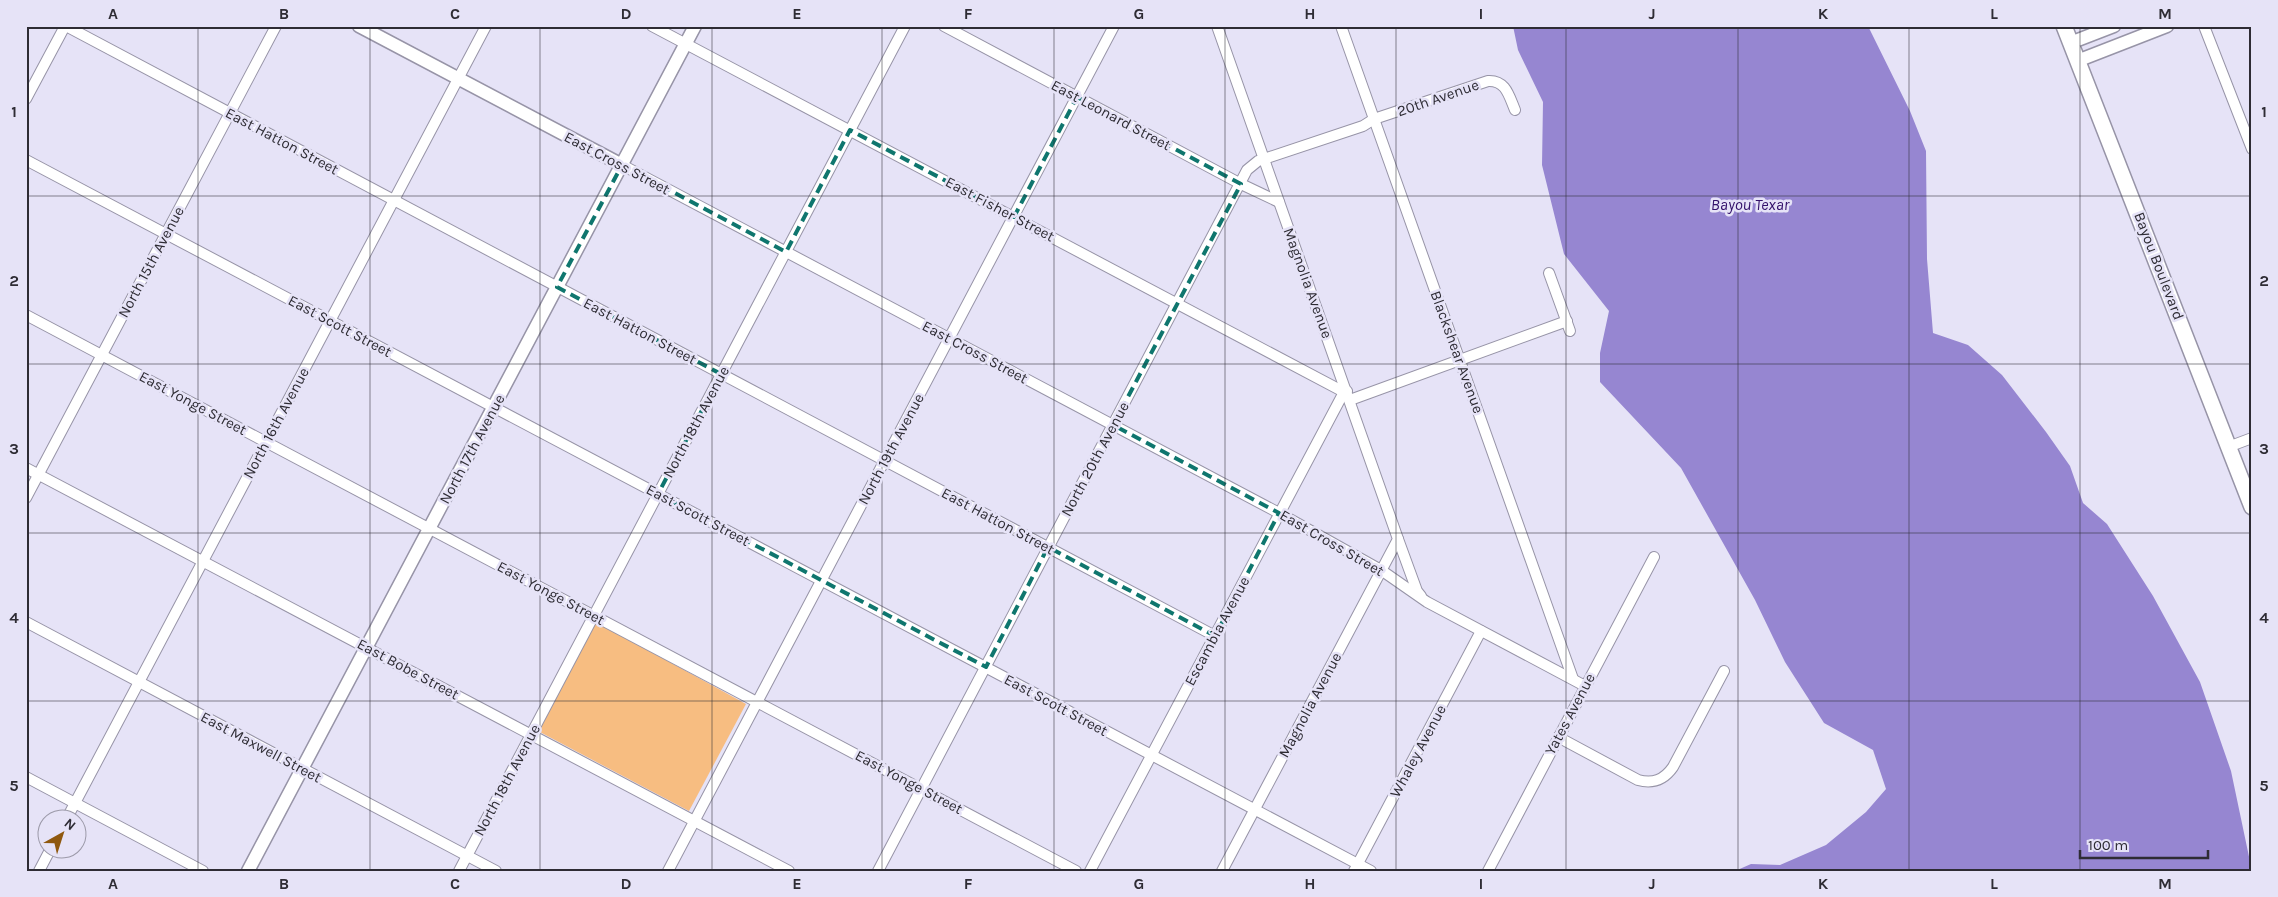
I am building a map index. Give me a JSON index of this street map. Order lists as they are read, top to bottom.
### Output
{
  "streets": {
    "main road": ["Bayou Boulevard"],
    "street": [
      "20th Avenue",
      "East Leonard Street",
      "East Hatton Street",
      "East Cross Street",
      "East Fisher Street",
      "North 15th Avenue",
      "Magnolia Avenue",
      "East Scott Street",
      "Blackshear Avenue",
      "East Yonge Street",
      "North 18th Avenue",
      "North 16th Avenue",
      "North 17th Avenue",
      "North 19th Avenue",
      "North 20th Avenue",
      "Escambia Avenue",
      "East Bobe Street",
      "Yates Avenue",
      "East Maxwell Street",
      "Whaley Avenue"
    ]
  },
  "crossings": [
    ["20th Avenue", "Blackshear Avenue"],
    ["20th Avenue", "North 20th Avenue"],
    ["East Leonard Street", "Magnolia Avenue"],
    ["East Leonard Street", "North 19th Avenue"],
    ["East Leonard Street", "North 20th Avenue"],
    ["East Hatton Street", "North 15th Avenue"],
    ["East Hatton Street", "North 18th Avenue"],
    ["East Hatton Street", "North 16th Avenue"],
    ["East Hatton Street", "North 17th Avenue"],
    ["East Hatton Street", "North 19th Avenue"],
    ["East Hatton Street", "North 20th Avenue"],
    ["East Hatton Street", "Escambia Avenue"],
    ["East Cross Street", "Magnolia Avenue"],
    ["East Cross Street", "Blackshear Avenue"],
    ["East Cross Street", "North 18th Avenue"],
    ["East Cross Street", "North 16th Avenue"],
    ["East Cross Street", "North 17th Avenue"],
    ["East Cross Street", "North 19th Avenue"],
    ["East Cross Street", "North 20th Avenue"],
    ["East Cross Street", "Escambia Avenue"],
    ["East Cross Street", "Yates Avenue"],
    ["East Cross Street", "Whaley Avenue"],
    ["East Fisher Street", "Magnolia Avenue"],
    ["East Fisher Street", "North 18th Avenue"],
    ["East Fisher Street", "North 17th Avenue"],
    ["East Fisher Street", "North 19th Avenue"],
    ["East Fisher Street", "North 20th Avenue"],
    ["East Fisher Street", "Escambia Avenue"],
    ["North 15th Avenue", "East Scott Street"],
    ["North 15th Avenue", "East Yonge Street"],
    ["North 15th Avenue", "East Bobe Street"],
    ["Magnolia Avenue", "East Scott Street"],
    ["Magnolia Avenue", "North 20th Avenue"],
    ["Magnolia Avenue", "Escambia Avenue"],
    ["East Scott Street", "North 18th Avenue"],
    ["East Scott Street", "North 16th Avenue"],
    ["East Scott Street", "North 17th Avenue"],
    ["East Scott Street", "North 19th Avenue"],
    ["East Scott Street", "North 20th Avenue"],
    ["East Scott Street", "Escambia Avenue"],
    ["East Scott Street", "Whaley Avenue"],
    ["Blackshear Avenue", "North 20th Avenue"],
    ["East Yonge Street", "North 18th Avenue"],
    ["East Yonge Street", "North 16th Avenue"],
    ["East Yonge Street", "North 17th Avenue"],
    ["East Yonge Street", "North 19th Avenue"],
    ["East Yonge Street", "North 20th Avenue"],
    ["North 18th Avenue", "East Bobe Street"],
    ["North 18th Avenue", "East Maxwell Street"],
    ["North 16th Avenue", "East Bobe Street"],
    ["North 16th Avenue", "East Maxwell Street"],
    ["North 17th Avenue", "East Bobe Street"],
    ["North 17th Avenue", "East Maxwell Street"],
    ["North 19th Avenue", "East Bobe Street"]
  ],
  "water": ["Bayou Texar"],
  "scale_bar": "100 m",
  "north": "top right",
  "grid": {
    "columns": [
      "A",
      "B",
      "C",
      "D",
      "E",
      "F",
      "G",
      "H",
      "I",
      "J",
      "K",
      "L",
      "M"
    ],
    "rows": [
      "1",
      "2",
      "3",
      "4",
      "5"
    ]
  }
}
